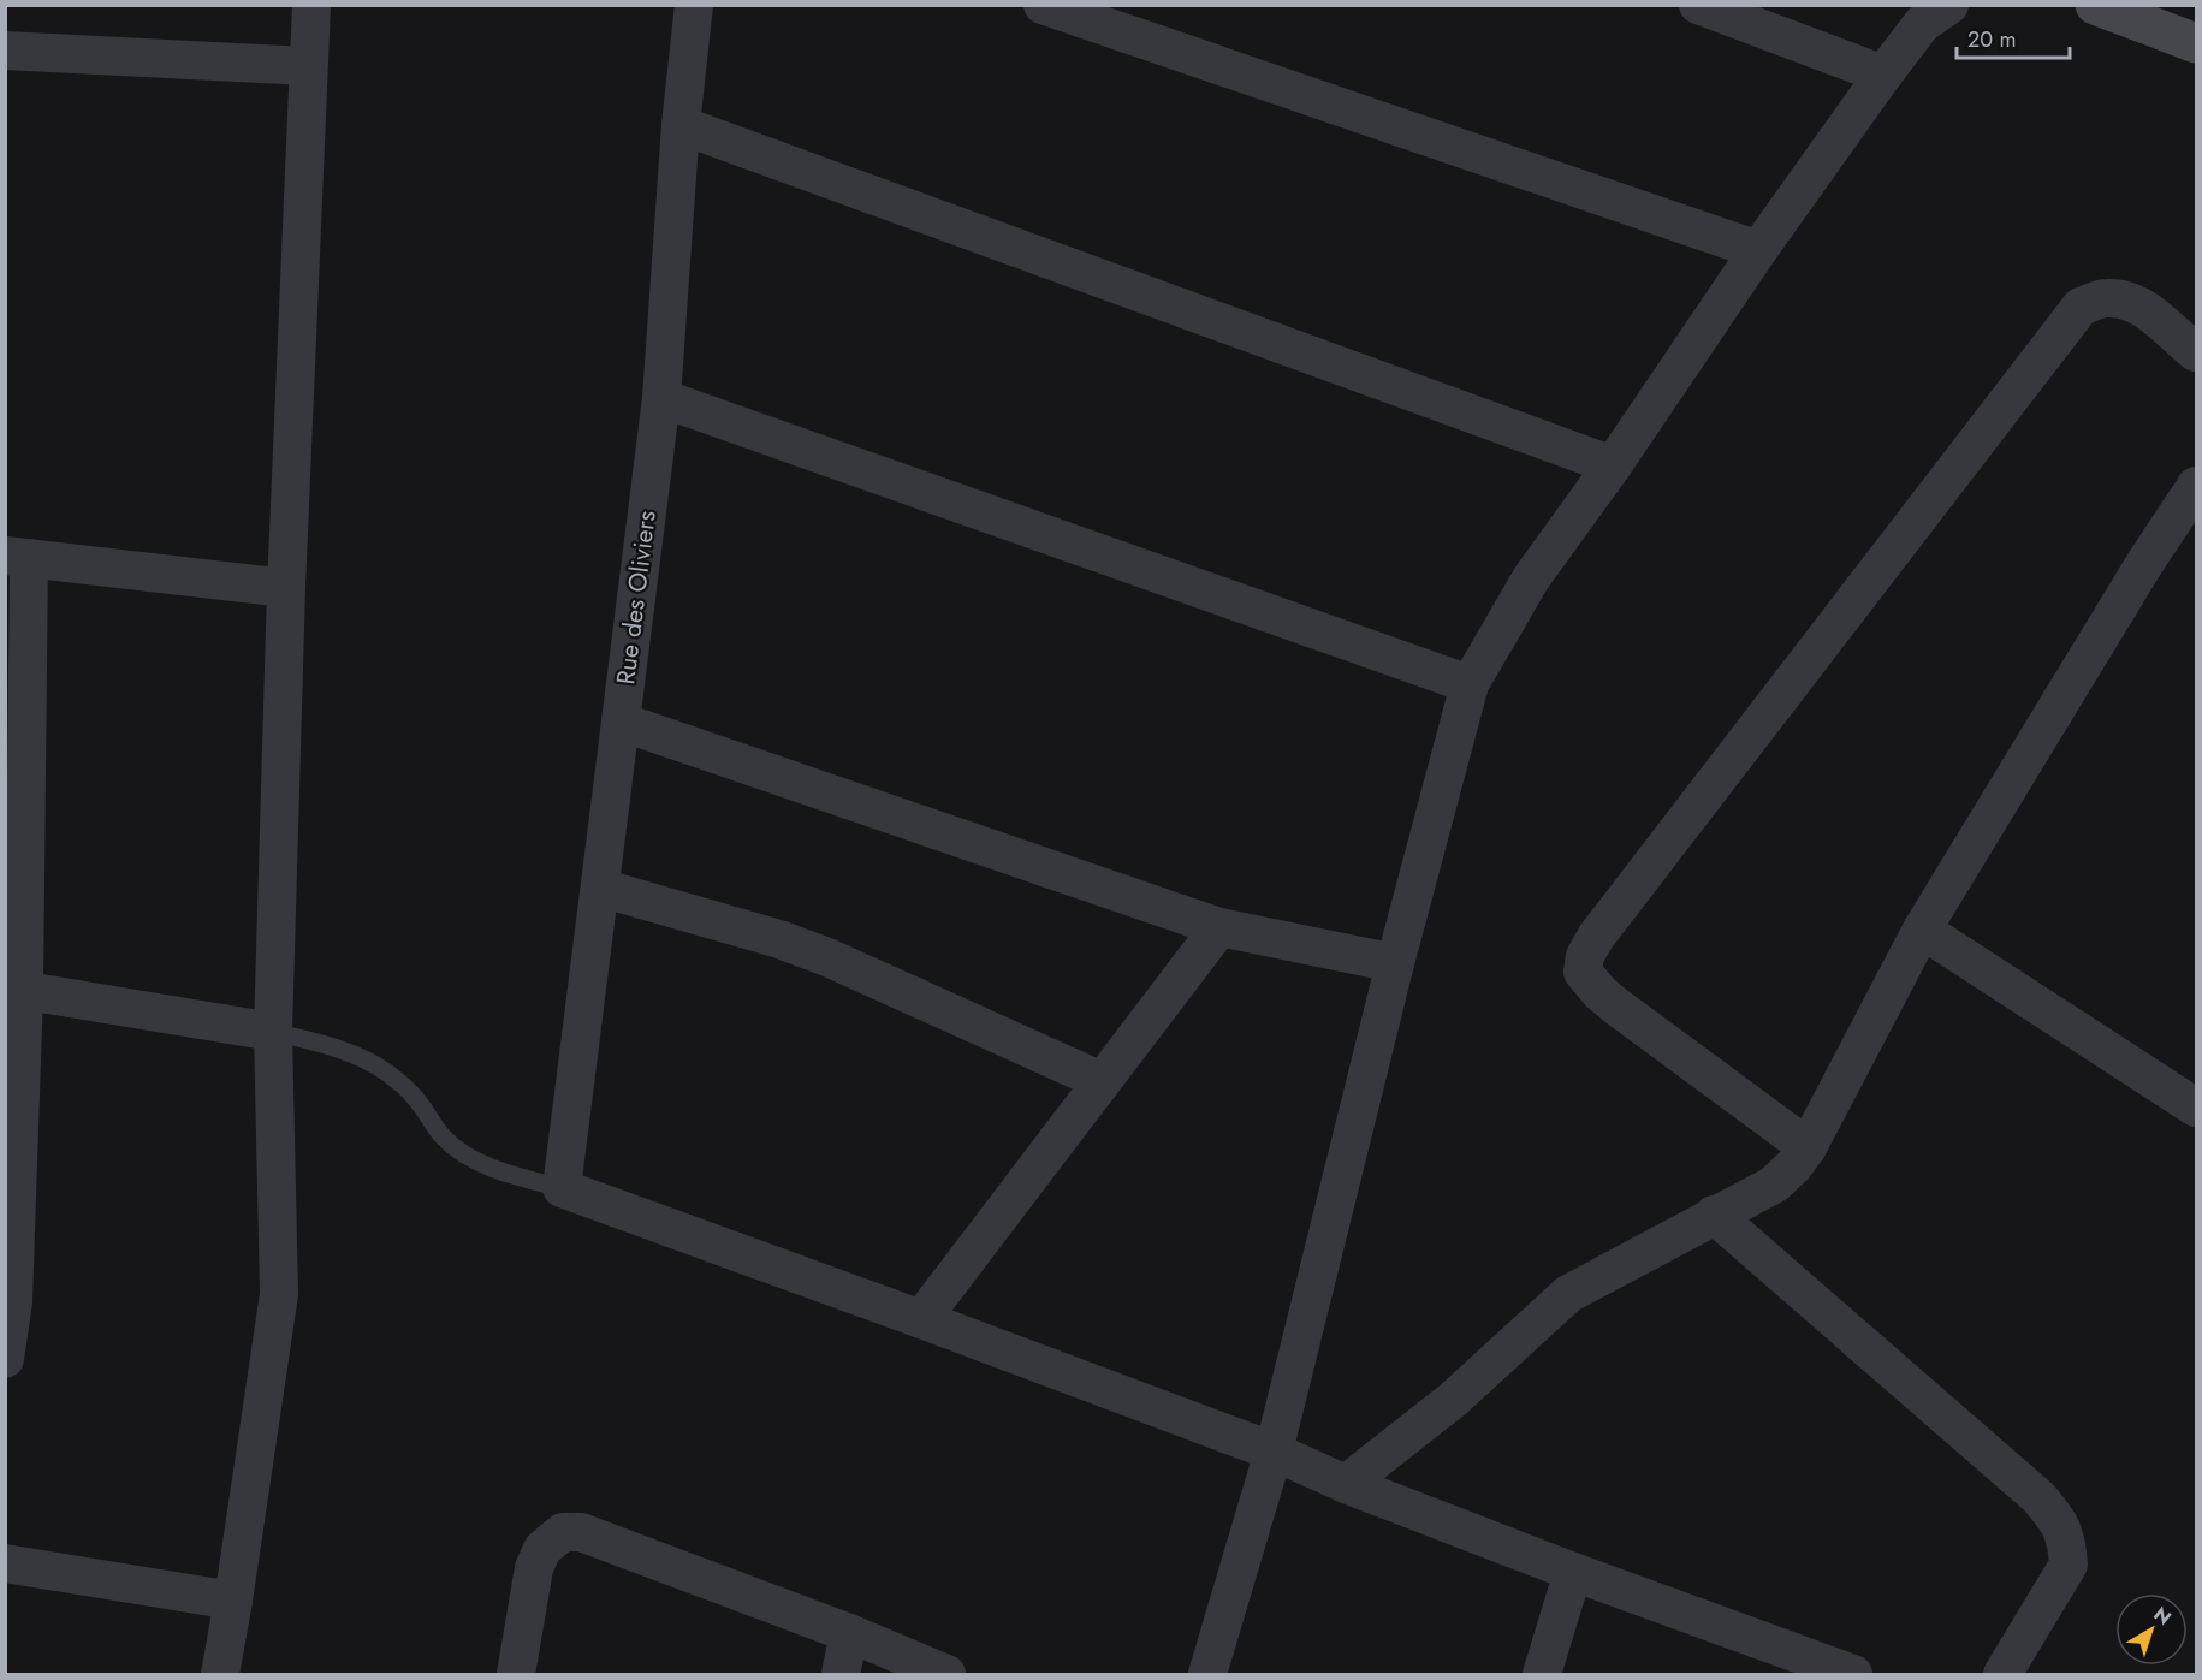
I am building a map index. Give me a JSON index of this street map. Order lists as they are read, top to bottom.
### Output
{
  "streets": {
    "street": ["Rue des Oliviers"]
  },
  "scale_bar": "20 m",
  "north": "top right"
}
